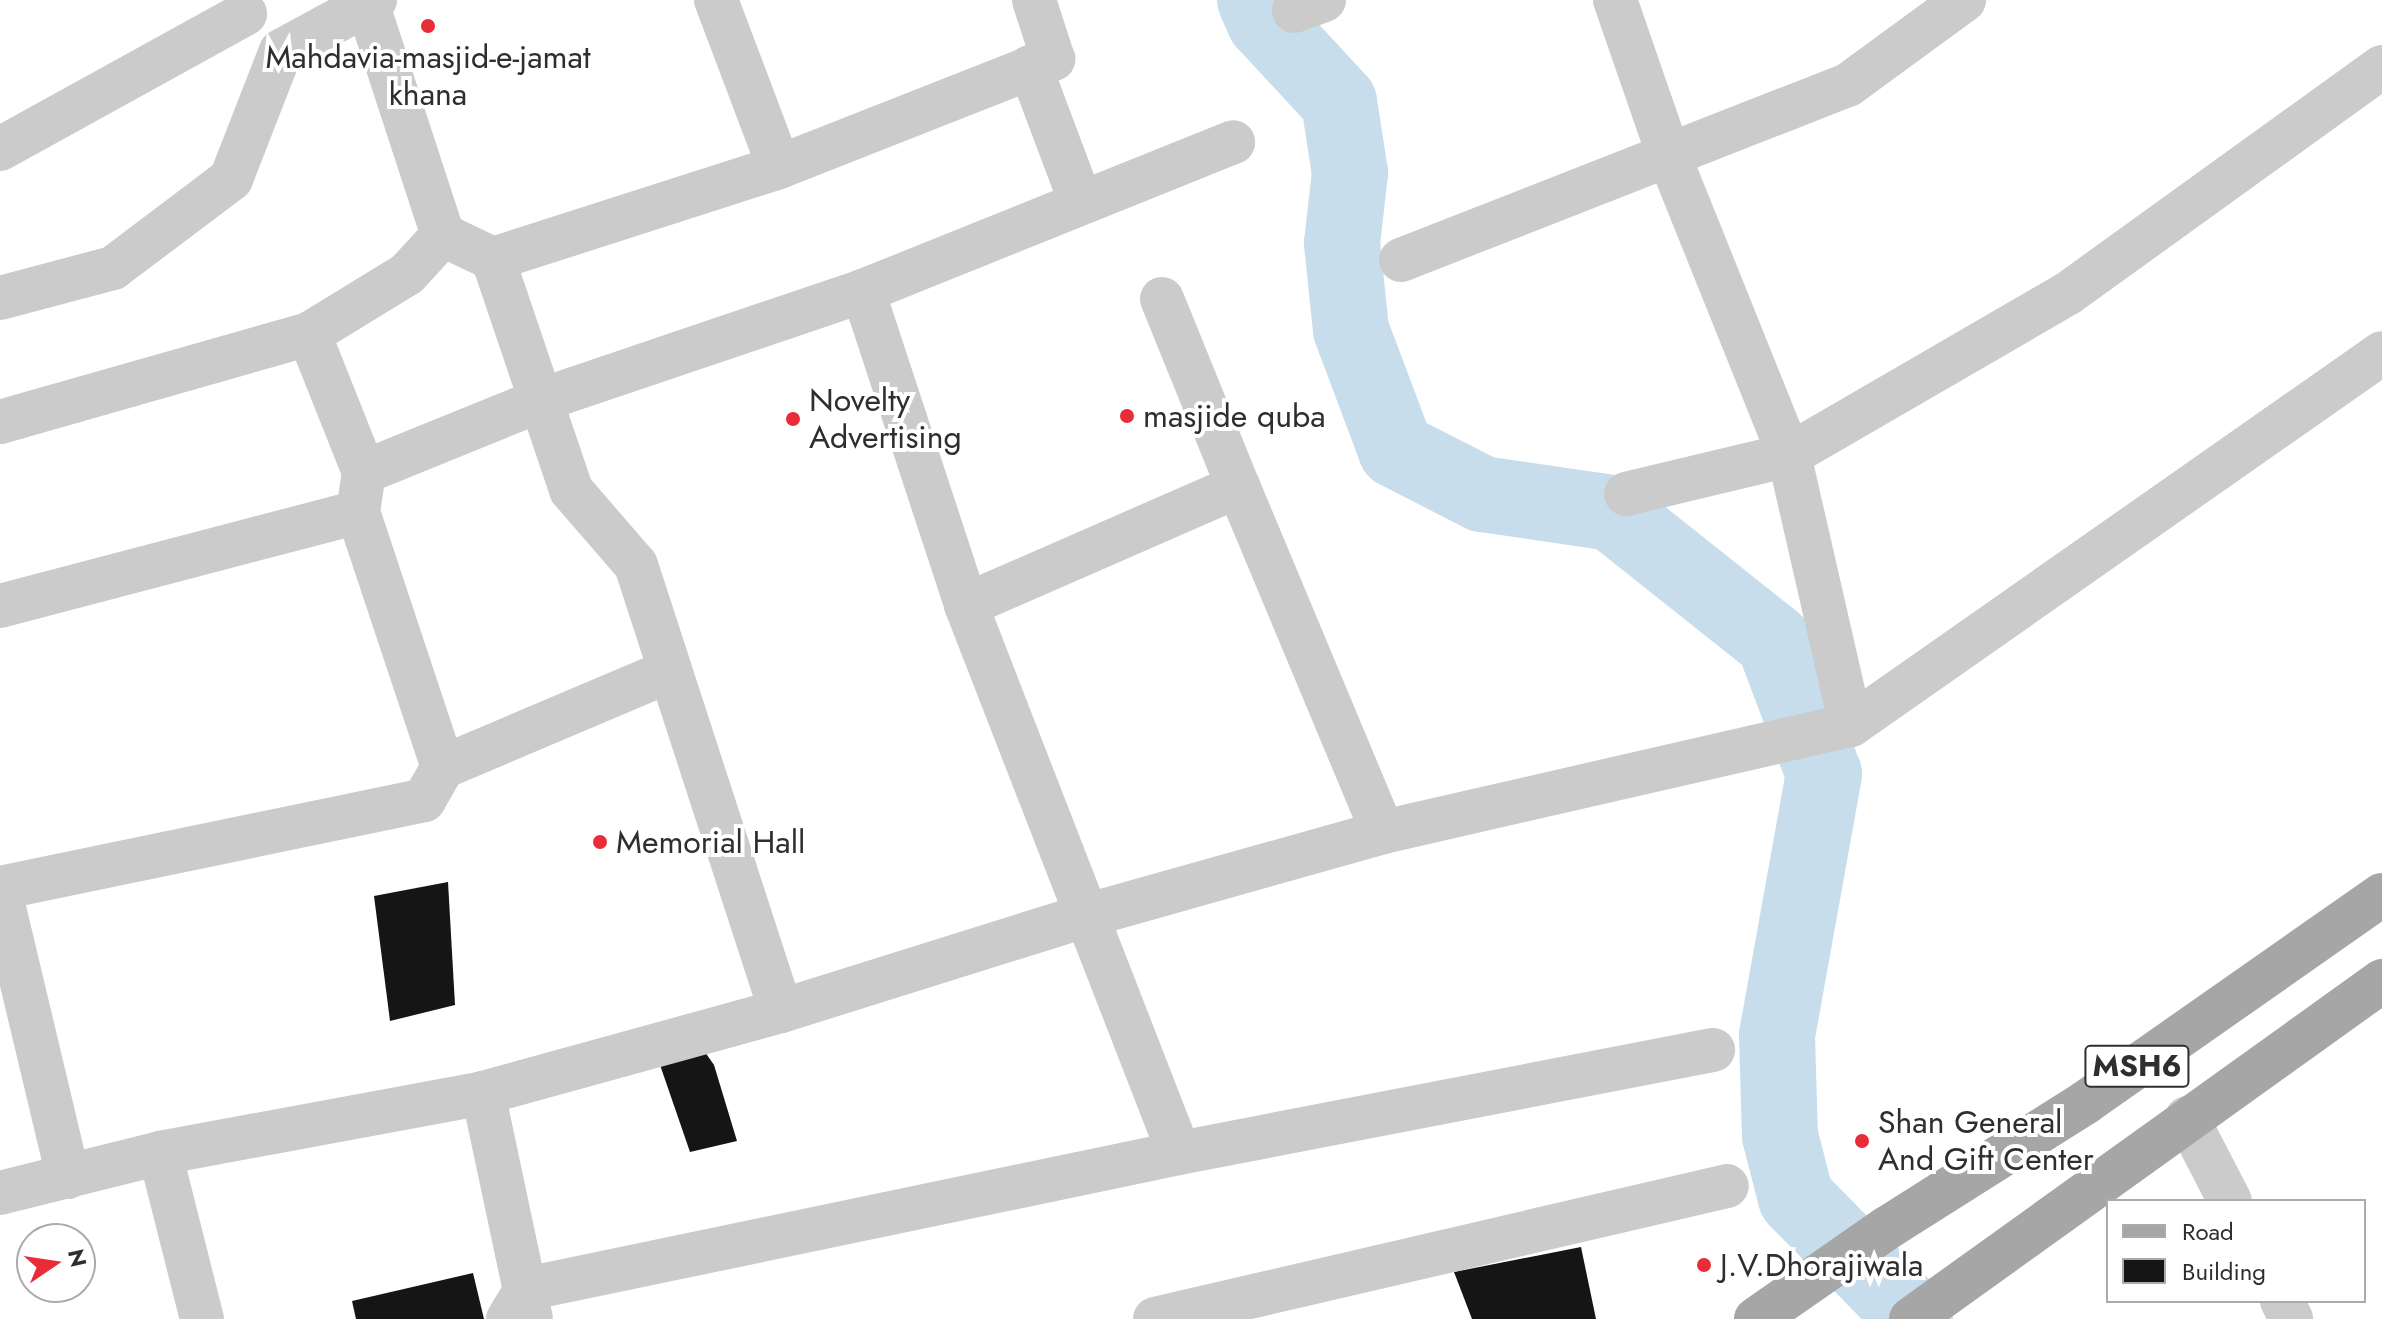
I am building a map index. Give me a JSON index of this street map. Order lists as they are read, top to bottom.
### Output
{
  "streets": {
    "main road": ["MSH6"]
  },
  "places": [
    "Mahdavia-masjid-e-jamat khana",
    "masjide quba",
    "Novelty Advertising",
    "Memorial Hall",
    "Shan General And Gift Center",
    "J.V.Dhorajiwala"
  ],
  "legend": ["Road", "Building"],
  "north": "right"
}
